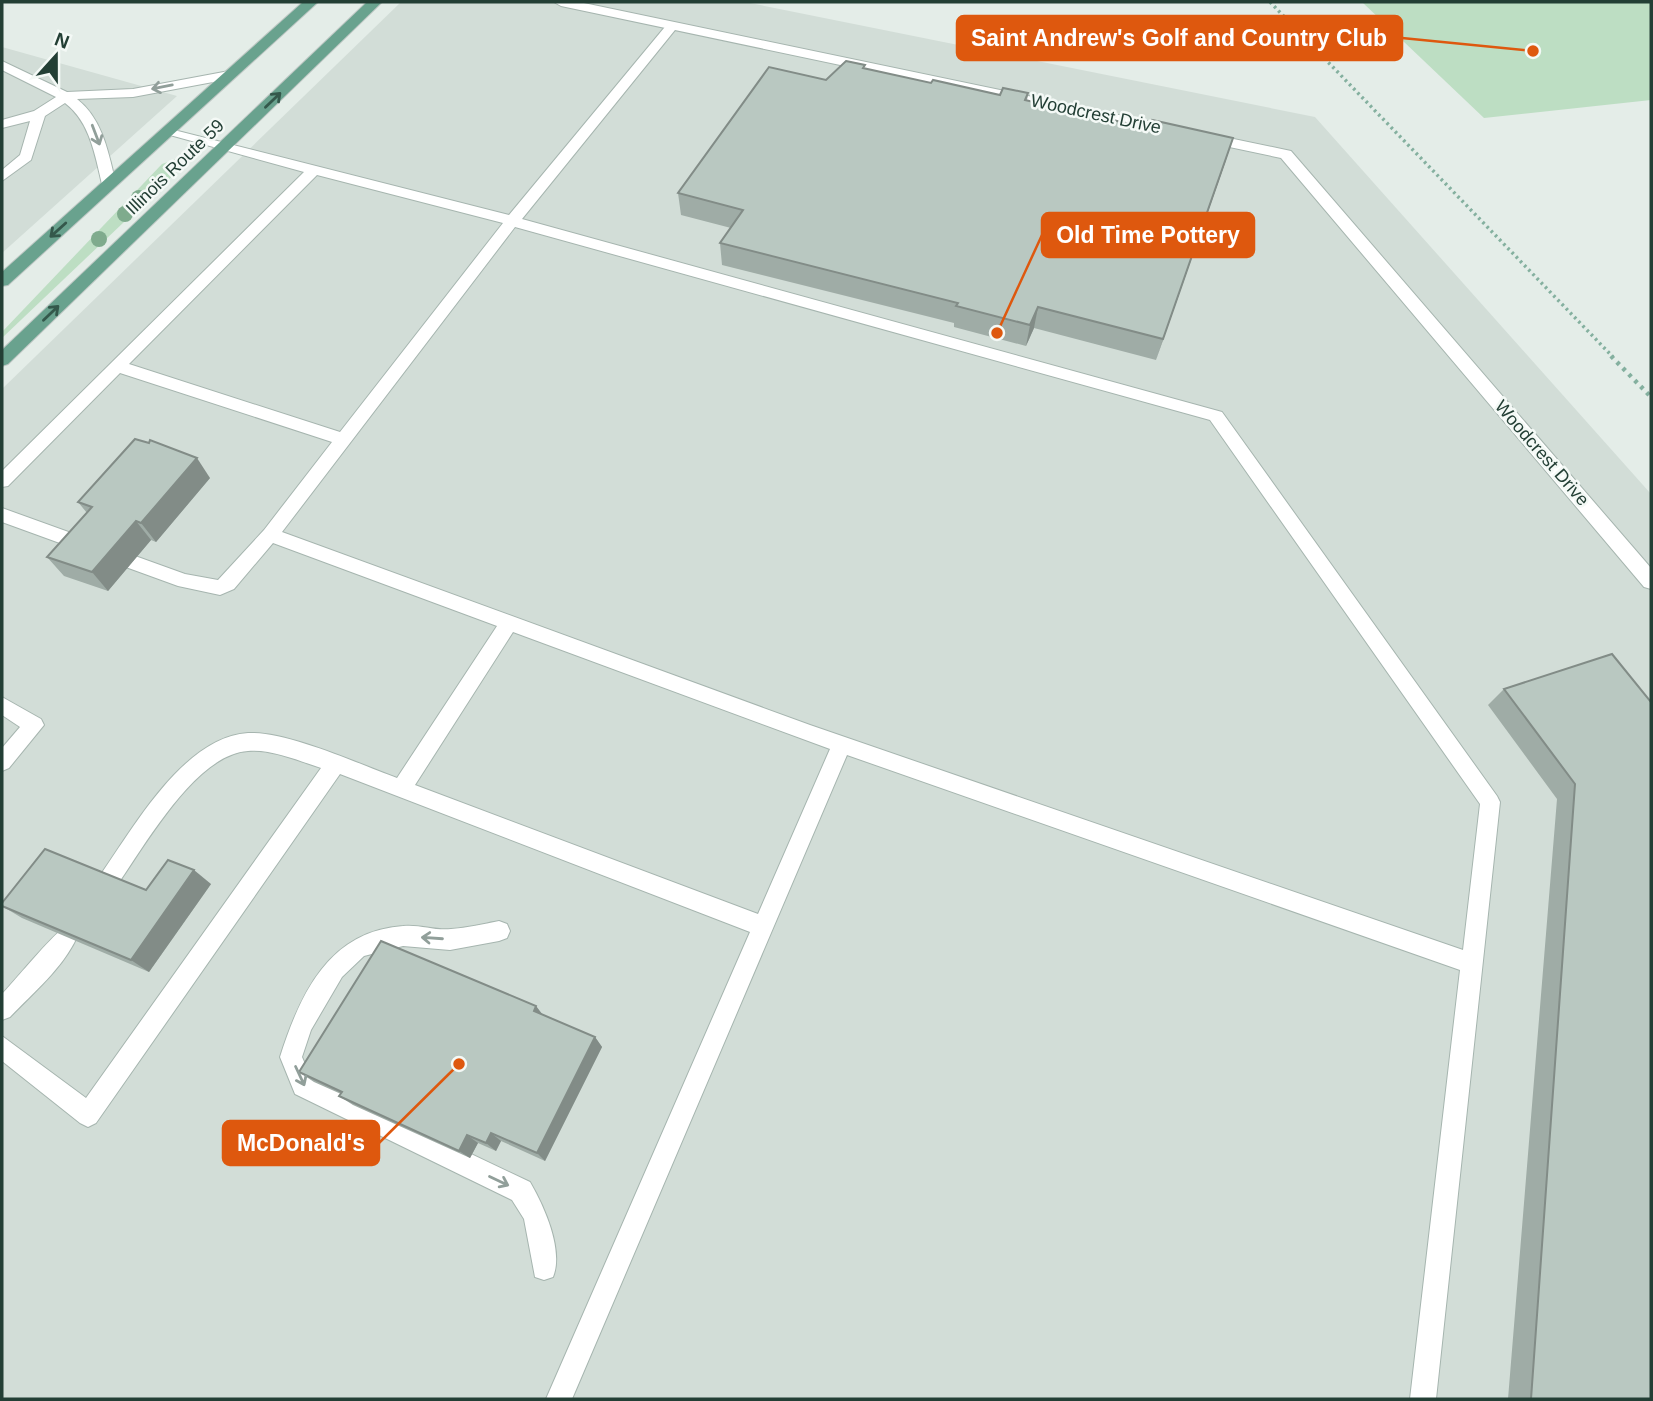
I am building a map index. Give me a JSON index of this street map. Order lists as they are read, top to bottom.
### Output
{
  "streets": {
    "main road": ["Illinois Route 59"],
    "street": ["Woodcrest Drive"]
  },
  "places": ["Saint Andrew's Golf and Country Club", "Old Time Pottery", "McDonald's"],
  "north": "top"
}
